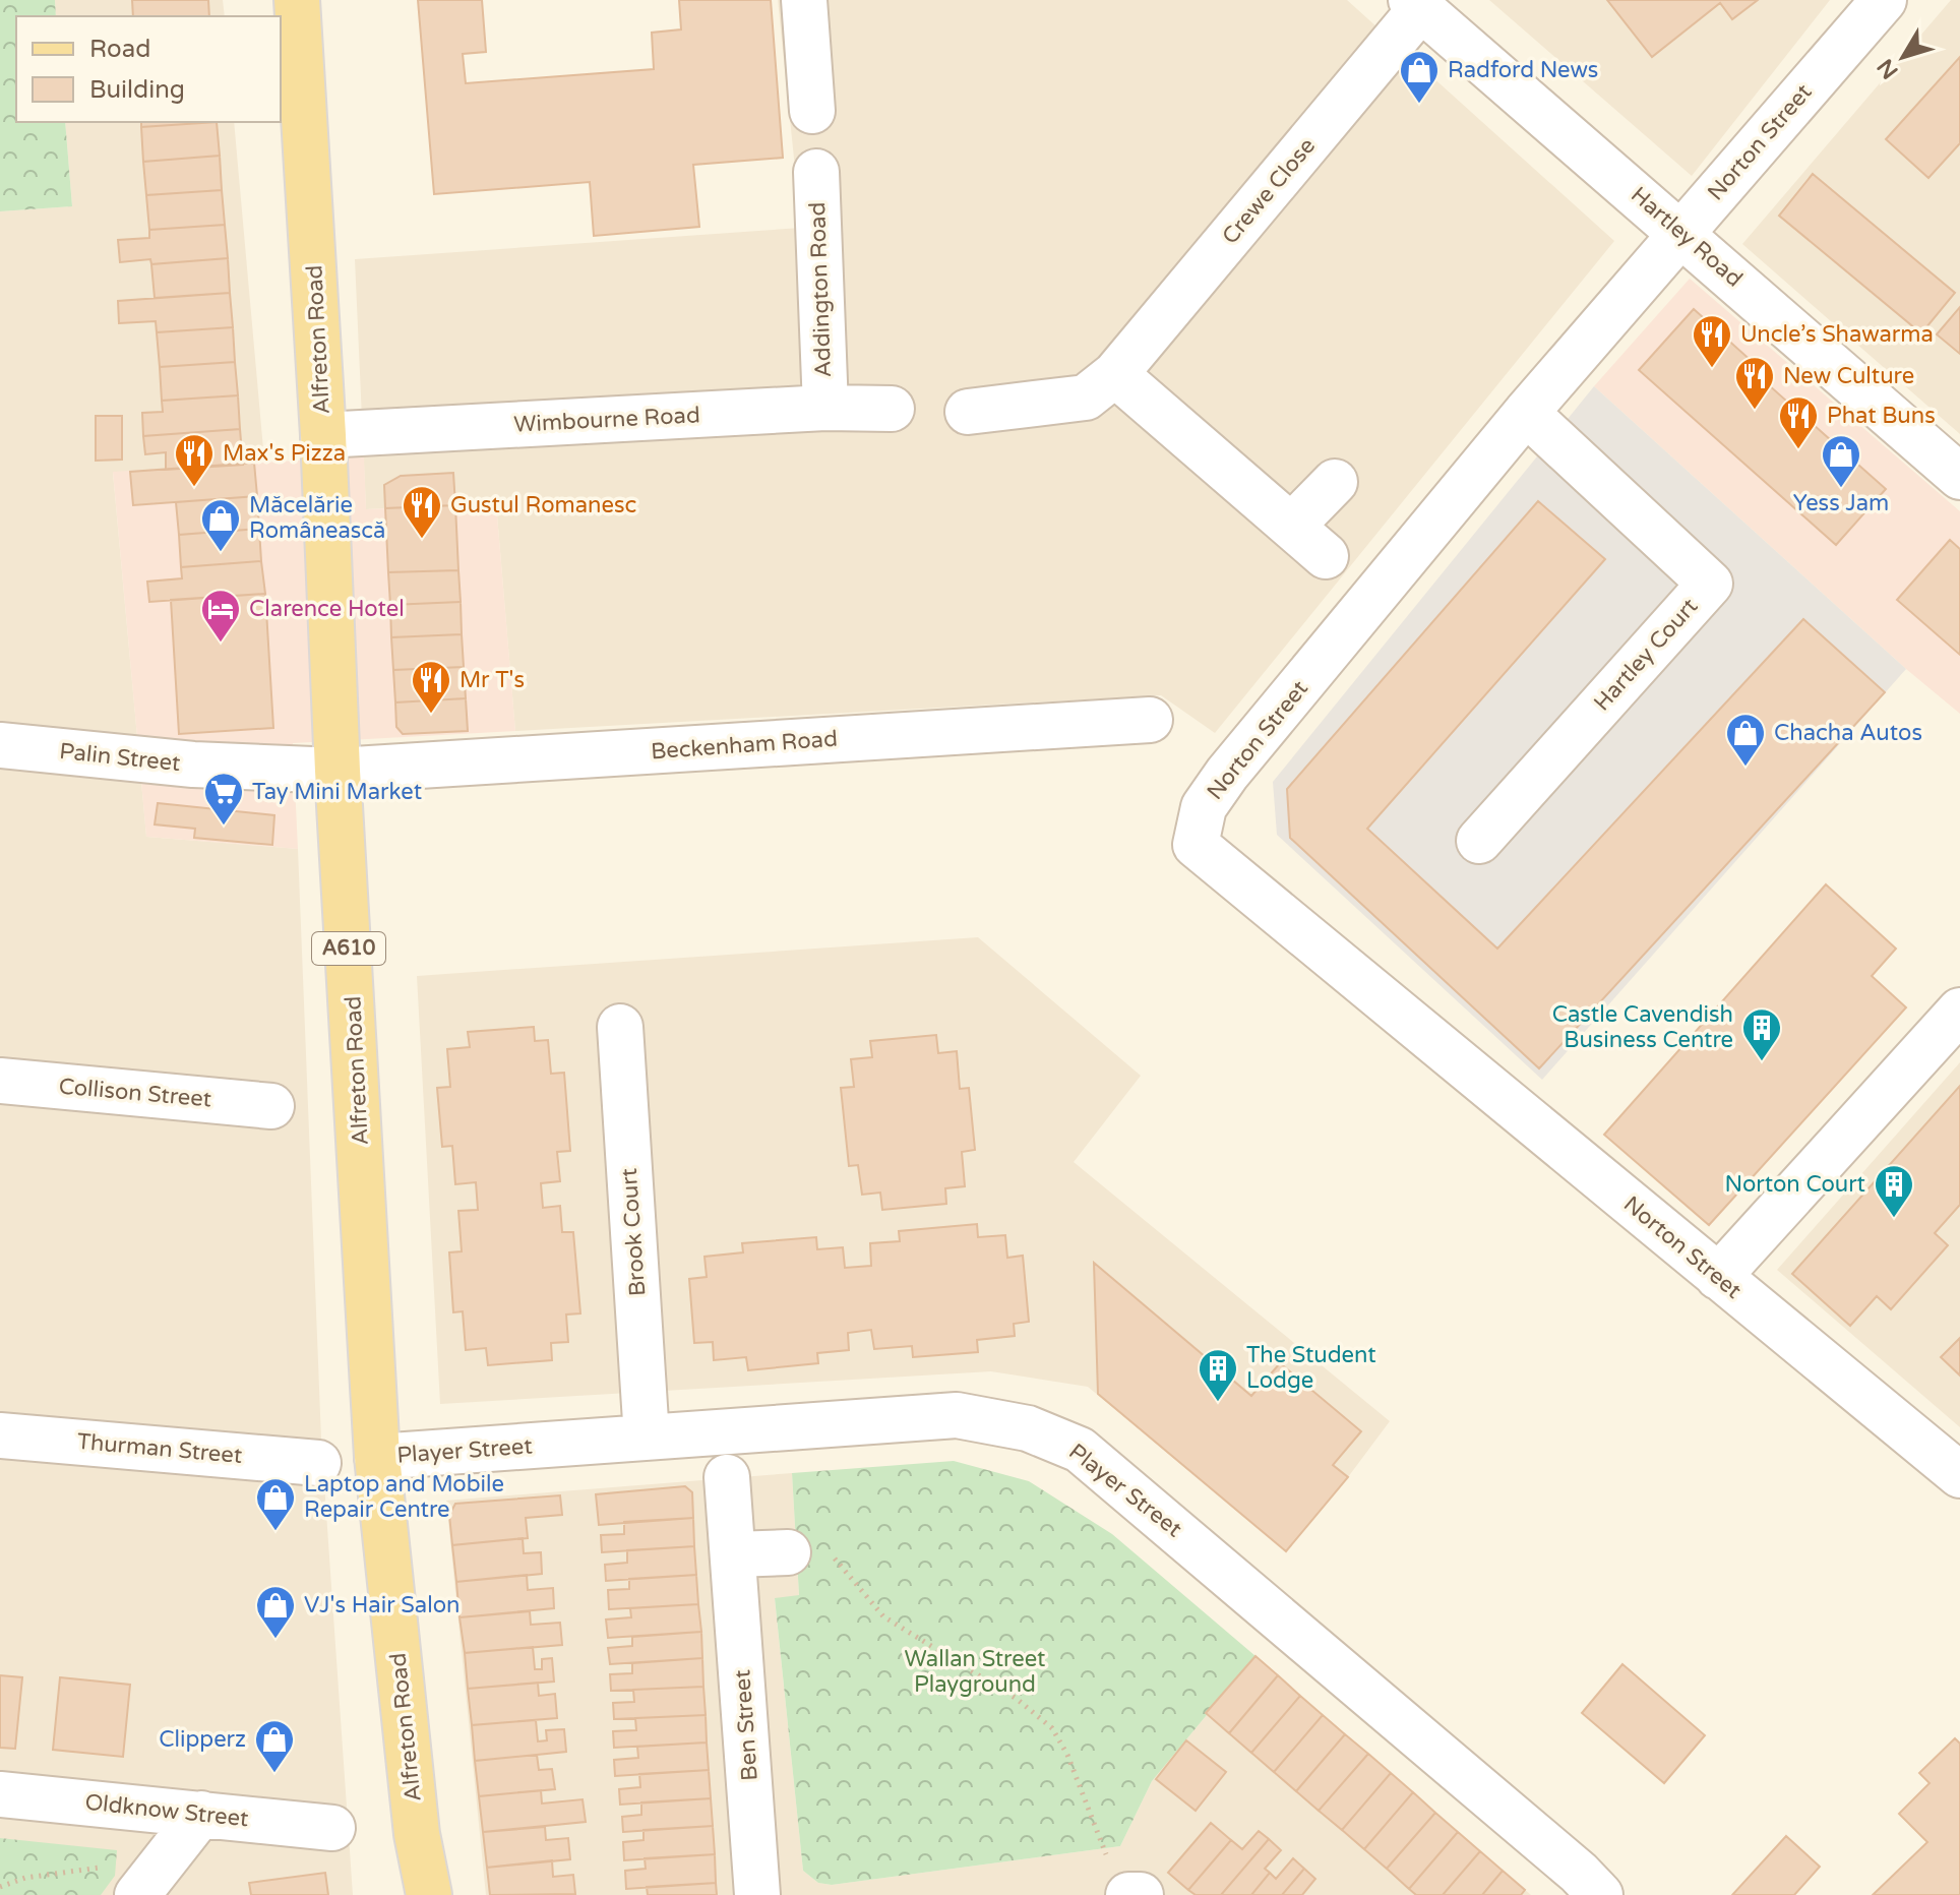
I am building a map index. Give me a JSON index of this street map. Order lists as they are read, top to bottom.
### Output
{
  "streets": {
    "main road": ["Alfreton Road", "A610"],
    "street": [
      "Norton Street",
      "Crewe Close",
      "Hartley Road",
      "Addington Road",
      "Wimbourne Road",
      "Hartley Court",
      "Beckenham Road",
      "Palin Street",
      "Collison Street",
      "Brook Court",
      "Thurman Street",
      "Player Street",
      "Ben Street",
      "Oldknow Street"
    ]
  },
  "crossings": [
    ["Norton Street", "Hartley Road"],
    ["Norton Street", "Hartley Court"],
    ["Crewe Close", "Hartley Road"],
    ["Addington Road", "Wimbourne Road"],
    ["Alfreton Road", "Wimbourne Road"],
    ["Alfreton Road", "Beckenham Road"],
    ["Alfreton Road", "Palin Street"],
    ["Alfreton Road", "Player Street"],
    ["Beckenham Road", "Palin Street"],
    ["Brook Court", "Player Street"]
  ],
  "parks": ["Wallan Street Playground"],
  "places": {
    "shop": [
      "Radford News",
      "Yess Jam",
      "Măcelărie Românească",
      "Chacha Autos",
      "Laptop and Mobile Repair Centre",
      "VJ's Hair Salon",
      "Clipperz"
    ],
    "restaurant": [
      "Uncle’s Shawarma",
      "New Culture",
      "Phat Buns",
      "Max's Pizza",
      "Gustul Romanesc",
      "Mr T's"
    ],
    "hotel": ["Clarence Hotel"],
    "supermarket": ["Tay Mini Market"],
    "building": ["Castle Cavendish Business Centre", "Norton Court", "The Student Lodge"]
  },
  "legend": ["Road", "Building"],
  "north": "bottom left"
}
